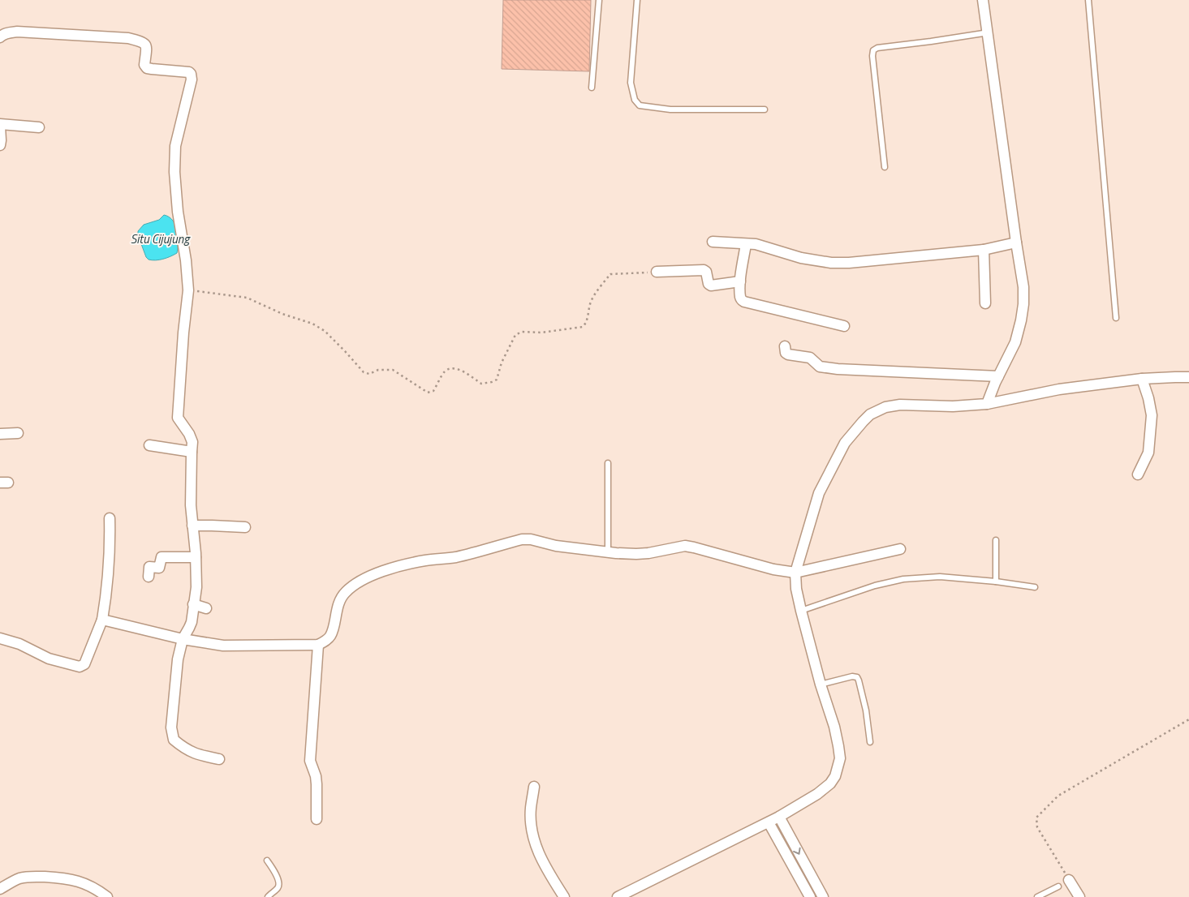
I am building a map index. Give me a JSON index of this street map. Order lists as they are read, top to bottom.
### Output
{
  "water": ["Situ Cijujung"]
}
